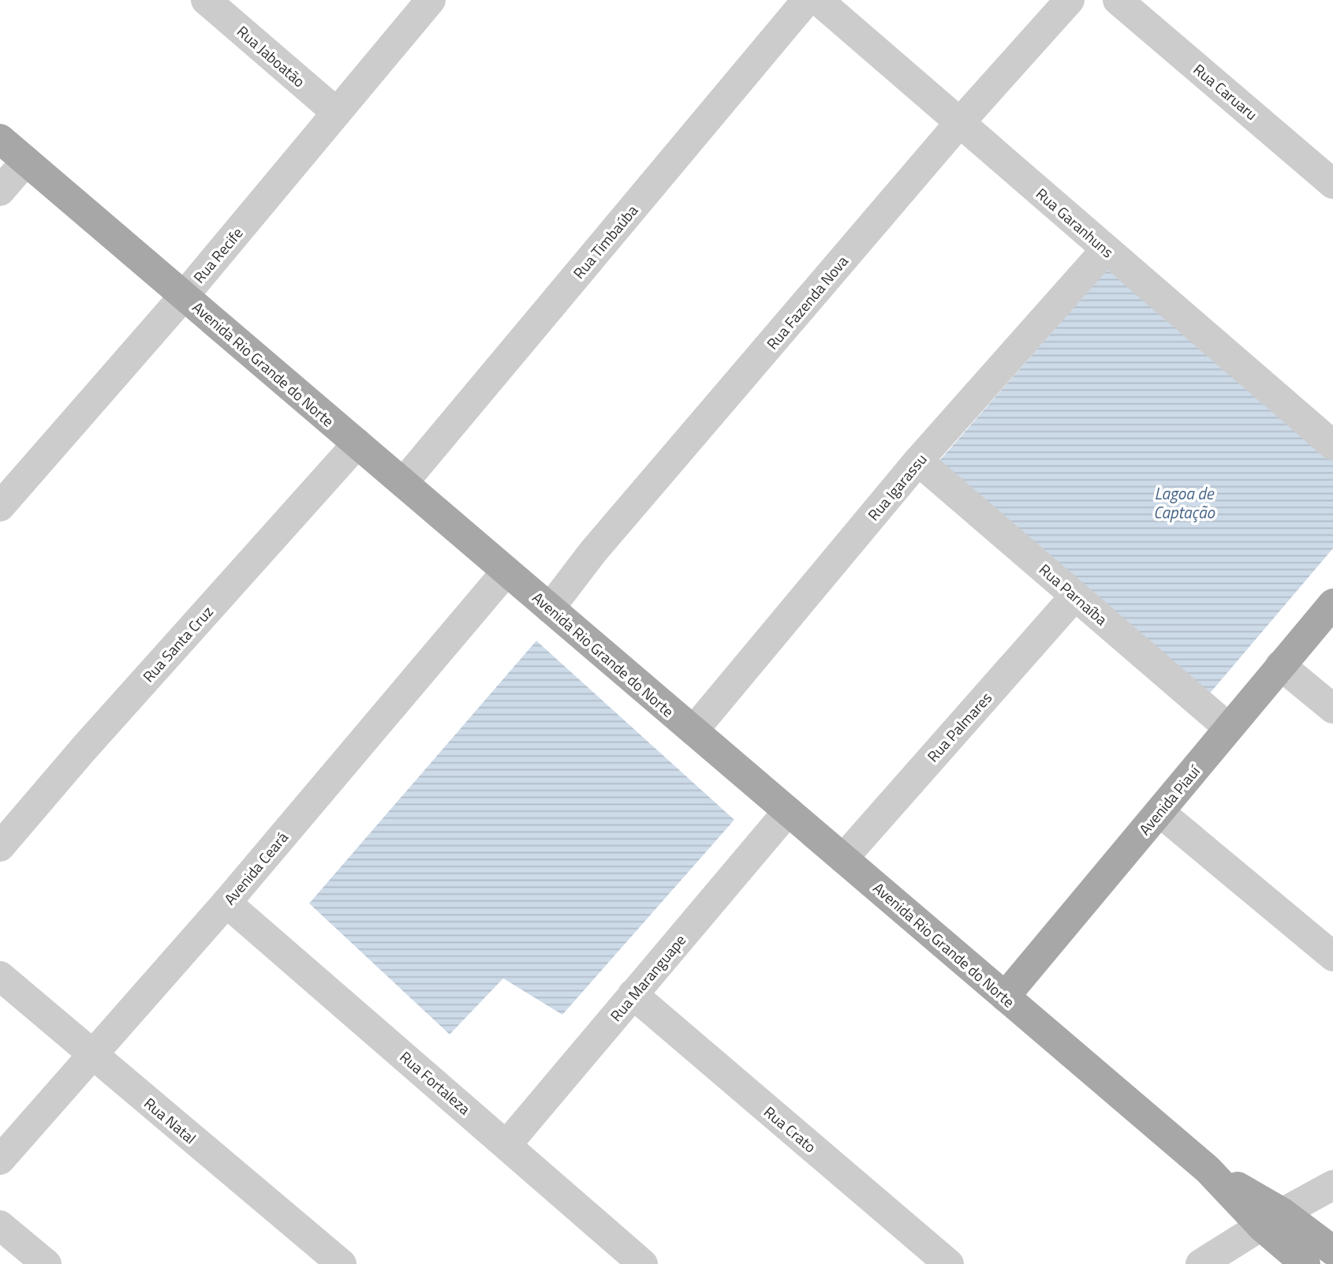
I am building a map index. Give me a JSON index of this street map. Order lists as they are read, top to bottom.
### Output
{
  "streets": {
    "main road": ["Avenida Rio Grande do Norte", "Avenida Piauí"],
    "street": [
      "Rua Jaboatão",
      "Rua Caruaru",
      "Rua Garanhuns",
      "Rua Timbaúba",
      "Rua Recife",
      "Rua Fazenda Nova",
      "Rua Igarassu",
      "Rua Parnaíba",
      "Rua Santa Cruz",
      "Rua Palmares",
      "Avenida Ceará",
      "Rua Maranguape",
      "Rua Fortaleza",
      "Rua Natal",
      "Rua Crato"
    ]
  },
  "crossings": [
    ["Rua Jaboatão", "Rua Recife"],
    ["Rua Garanhuns", "Rua Fazenda Nova"],
    ["Rua Garanhuns", "Rua Igarassu"],
    ["Rua Timbaúba", "Avenida Rio Grande do Norte"],
    ["Rua Recife", "Avenida Rio Grande do Norte"],
    ["Rua Fazenda Nova", "Avenida Rio Grande do Norte"],
    ["Avenida Rio Grande do Norte", "Rua Igarassu"],
    ["Avenida Rio Grande do Norte", "Rua Santa Cruz"],
    ["Avenida Rio Grande do Norte", "Rua Palmares"],
    ["Avenida Rio Grande do Norte", "Avenida Piauí"],
    ["Avenida Rio Grande do Norte", "Avenida Ceará"],
    ["Avenida Rio Grande do Norte", "Rua Maranguape"],
    ["Rua Igarassu", "Rua Parnaíba"],
    ["Rua Parnaíba", "Rua Palmares"],
    ["Rua Parnaíba", "Avenida Piauí"],
    ["Avenida Ceará", "Rua Fortaleza"],
    ["Avenida Ceará", "Rua Natal"],
    ["Rua Maranguape", "Rua Fortaleza"],
    ["Rua Maranguape", "Rua Crato"]
  ],
  "water": ["Lagoa de Captação"]
}
